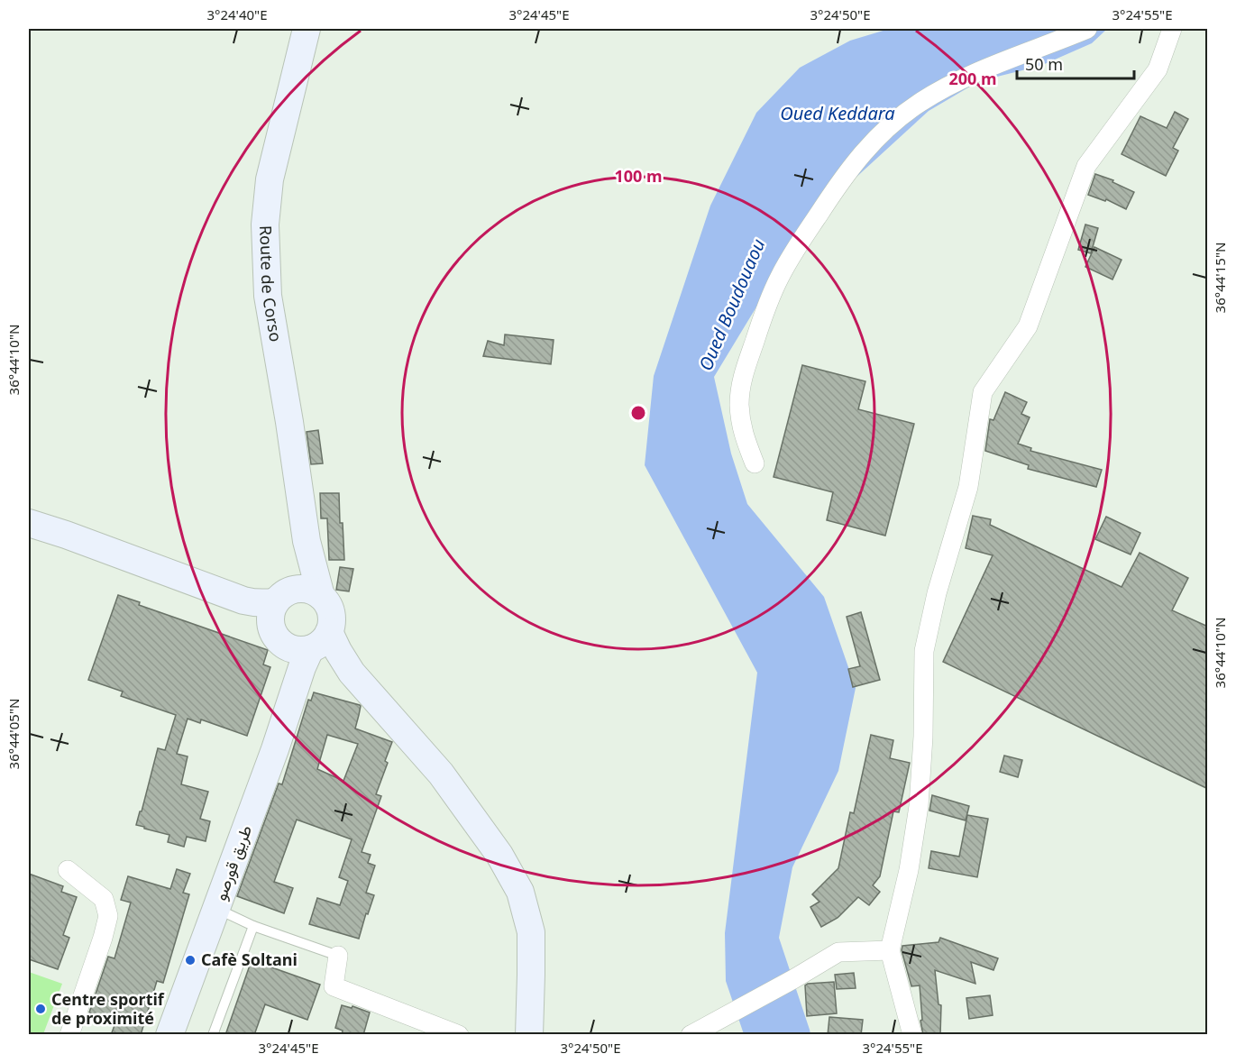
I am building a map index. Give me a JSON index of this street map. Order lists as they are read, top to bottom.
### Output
{
  "streets": {
    "main road": ["Route de Corso", "طريق قورصو"]
  },
  "crossings": [
    ["Route de Corso", "طريق قورصو"]
  ],
  "water": ["Oued Keddara", "Oued Boudouaou"],
  "places": ["Cafè Soltani", "Centre sportif de proximité"],
  "scale_bar": "50 m",
  "coordinates": [
    "3°24'40\"E",
    "3°24'45\"E",
    "3°24'50\"E",
    "3°24'55\"E",
    "36°44'15\"N",
    "36°44'10\"N",
    "36°44'05\"N"
  ],
  "rings": ["200 m", "100 m"]
}
